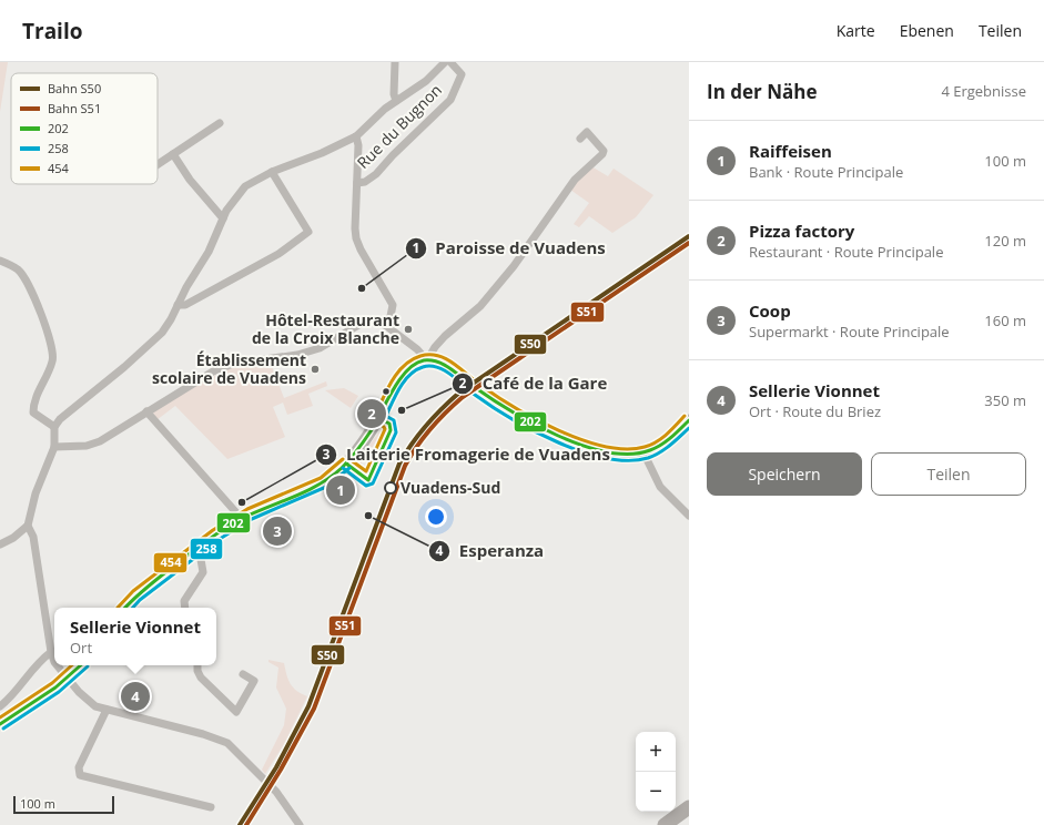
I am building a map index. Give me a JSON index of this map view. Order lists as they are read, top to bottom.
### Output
{
  "streets": {
    "street": ["Rue du Bugnon"]
  },
  "places": [
    "Paroisse de Vuadens",
    "Hôtel-Restaurant de la Croix Blanche",
    "Établissement scolaire de Vuadens",
    "Café de la Gare",
    "Vuadens-Sud",
    "Laiterie Fromagerie de Vuadens",
    "Esperanza"
  ],
  "lines": [
    "rail line S50",
    "rail line S51",
    "transit line 454",
    "transit line 202",
    "transit line 258"
  ],
  "legend": [
    "Bahn S50",
    "Bahn S51",
    "202",
    "258",
    "454"
  ],
  "scale_bar": "100 m",
  "page": {
    "header": "Trailo",
    "nav": ["Karte", "Ebenen", "Teilen"],
    "heading": ["In der Nähe", "4 Ergebnisse"],
    "list": [
      {
        "mark": "1",
        "name": "Raiffeisen",
        "note": "Bank · Route Principale",
        "value": "100 m"
      },
      {
        "mark": "2",
        "name": "Pizza factory",
        "note": "Restaurant · Route Principale",
        "value": "120 m"
      },
      {
        "mark": "3",
        "name": "Coop",
        "note": "Supermarkt · Route Principale",
        "value": "160 m"
      },
      {
        "mark": "4",
        "name": "Sellerie Vionnet",
        "note": "Ort · Route du Briez",
        "value": "350 m"
      }
    ],
    "pins": [
      "2",
      "1",
      "3",
      "4"
    ],
    "buttons": ["Speichern", "Teilen"],
    "popup": ["Sellerie Vionnet", "Ort"],
    "map_buttons": ["+", "−"],
    "scale": "100 m"
  }
}
